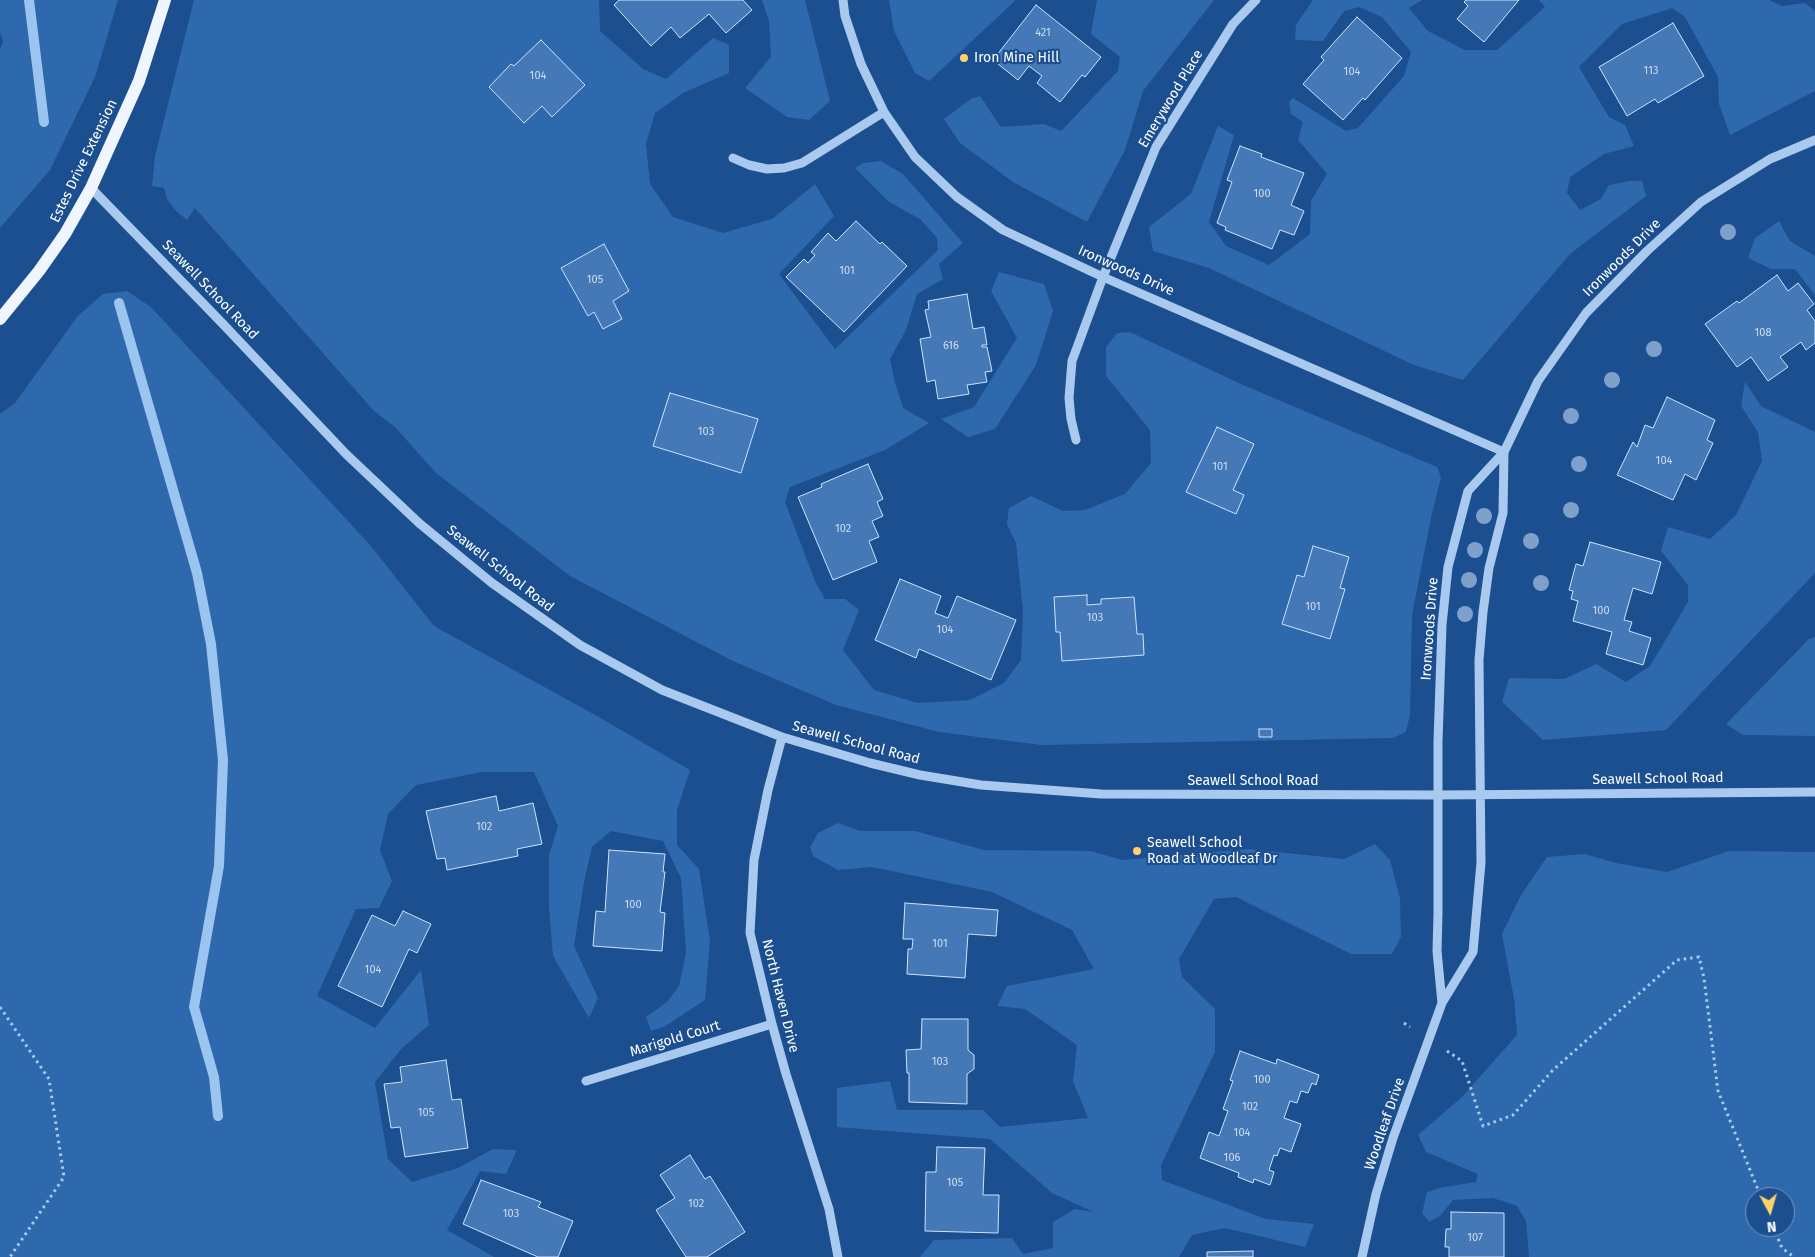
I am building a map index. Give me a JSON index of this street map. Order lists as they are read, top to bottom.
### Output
{
  "streets": {
    "main road": ["Estes Drive Extension"],
    "street": [
      "Emerywood Place",
      "Ironwoods Drive",
      "Seawell School Road",
      "North Haven Drive",
      "Marigold Court",
      "Woodleaf Drive"
    ]
  },
  "crossings": [
    ["Emerywood Place", "Ironwoods Drive"],
    ["Estes Drive Extension", "Seawell School Road"],
    ["Ironwoods Drive", "Seawell School Road"],
    ["Ironwoods Drive", "Woodleaf Drive"],
    ["Seawell School Road", "North Haven Drive"],
    ["Seawell School Road", "Woodleaf Drive"],
    ["North Haven Drive", "Marigold Court"]
  ],
  "places": ["Iron Mine Hill", "Seawell School Road at Woodleaf Dr"],
  "house_numbers": [
    "421",
    "113",
    "104",
    "104",
    "100",
    "101",
    "105",
    "108",
    "616",
    "103",
    "104",
    "101",
    "102",
    "101",
    "100",
    "103",
    "104",
    "102",
    "100",
    "101",
    "104",
    "103",
    "100",
    "102",
    "105",
    "104",
    "106",
    "105",
    "102",
    "103",
    "107"
  ],
  "north": "bottom"
}
